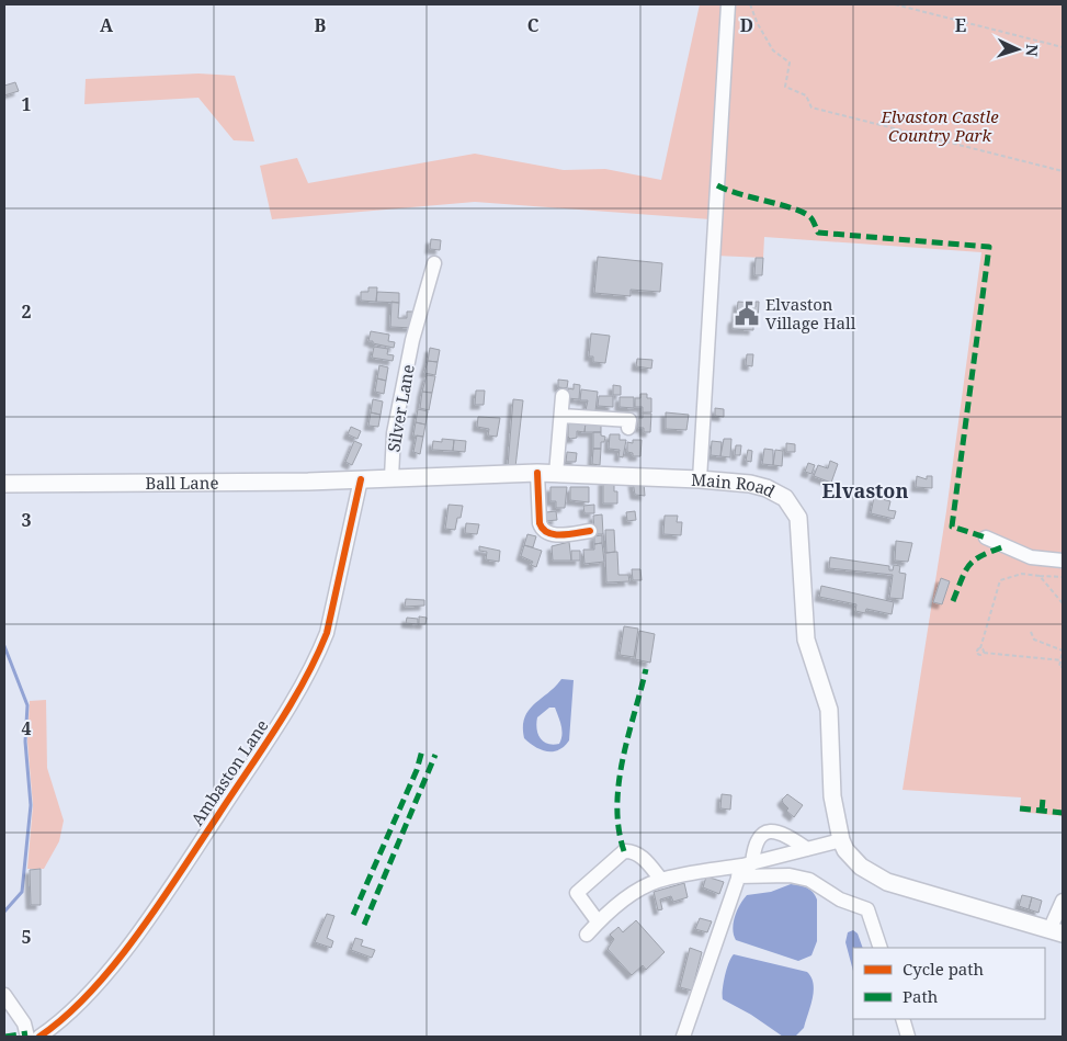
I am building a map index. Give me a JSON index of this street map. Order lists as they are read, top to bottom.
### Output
{
  "streets": {
    "main road": ["Ball Lane", "Main Road"],
    "street": ["Silver Lane", "Ambaston Lane"]
  },
  "crossings": [
    ["Silver Lane", "Main Road"],
    ["Ball Lane", "Main Road"],
    ["Ball Lane", "Ambaston Lane"],
    ["Main Road", "Ambaston Lane"]
  ],
  "districts": ["Elvaston"],
  "parks": ["Elvaston Castle Country Park"],
  "places": {
    "public building": ["Elvaston Village Hall"]
  },
  "legend": ["Cycle path", "Path"],
  "north": "right",
  "grid": {
    "columns": [
      "A",
      "B",
      "C",
      "D",
      "E"
    ],
    "rows": [
      "1",
      "2",
      "3",
      "4",
      "5"
    ]
  }
}
